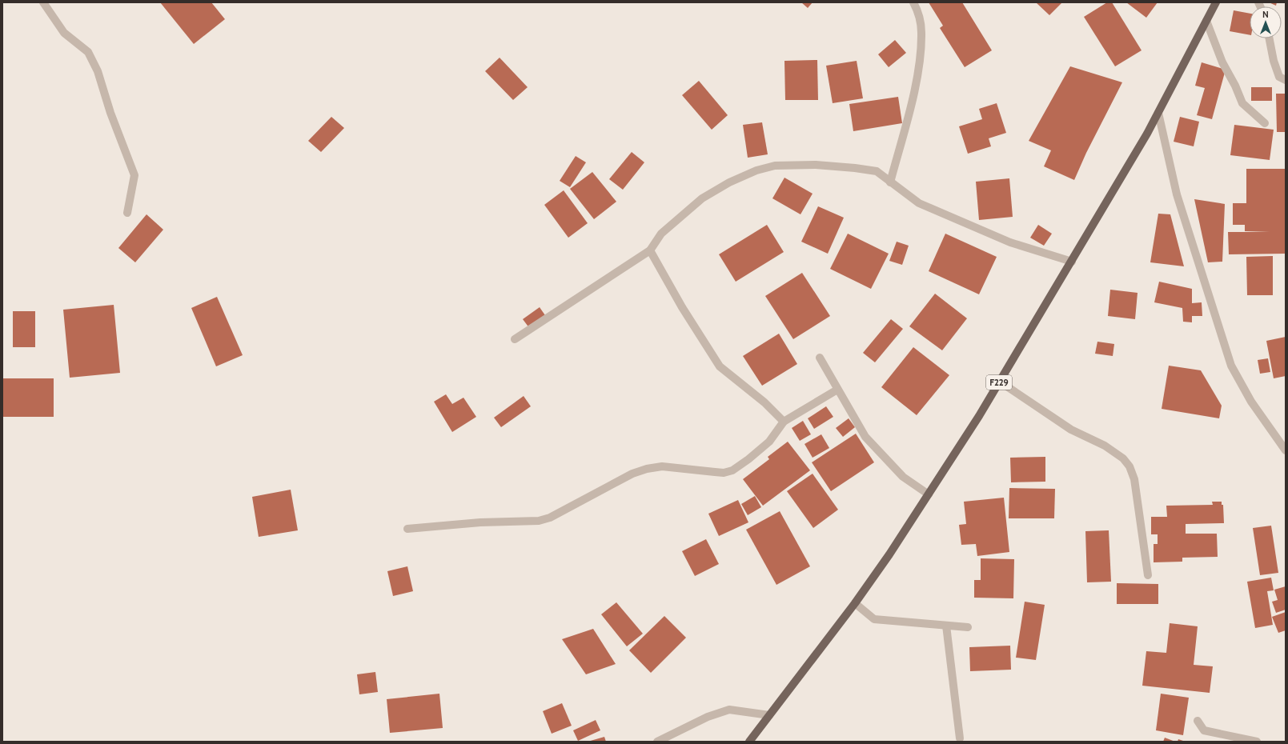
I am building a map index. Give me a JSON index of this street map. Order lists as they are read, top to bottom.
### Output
{
  "streets": {
    "main road": ["F229"]
  },
  "north": "top"
}
